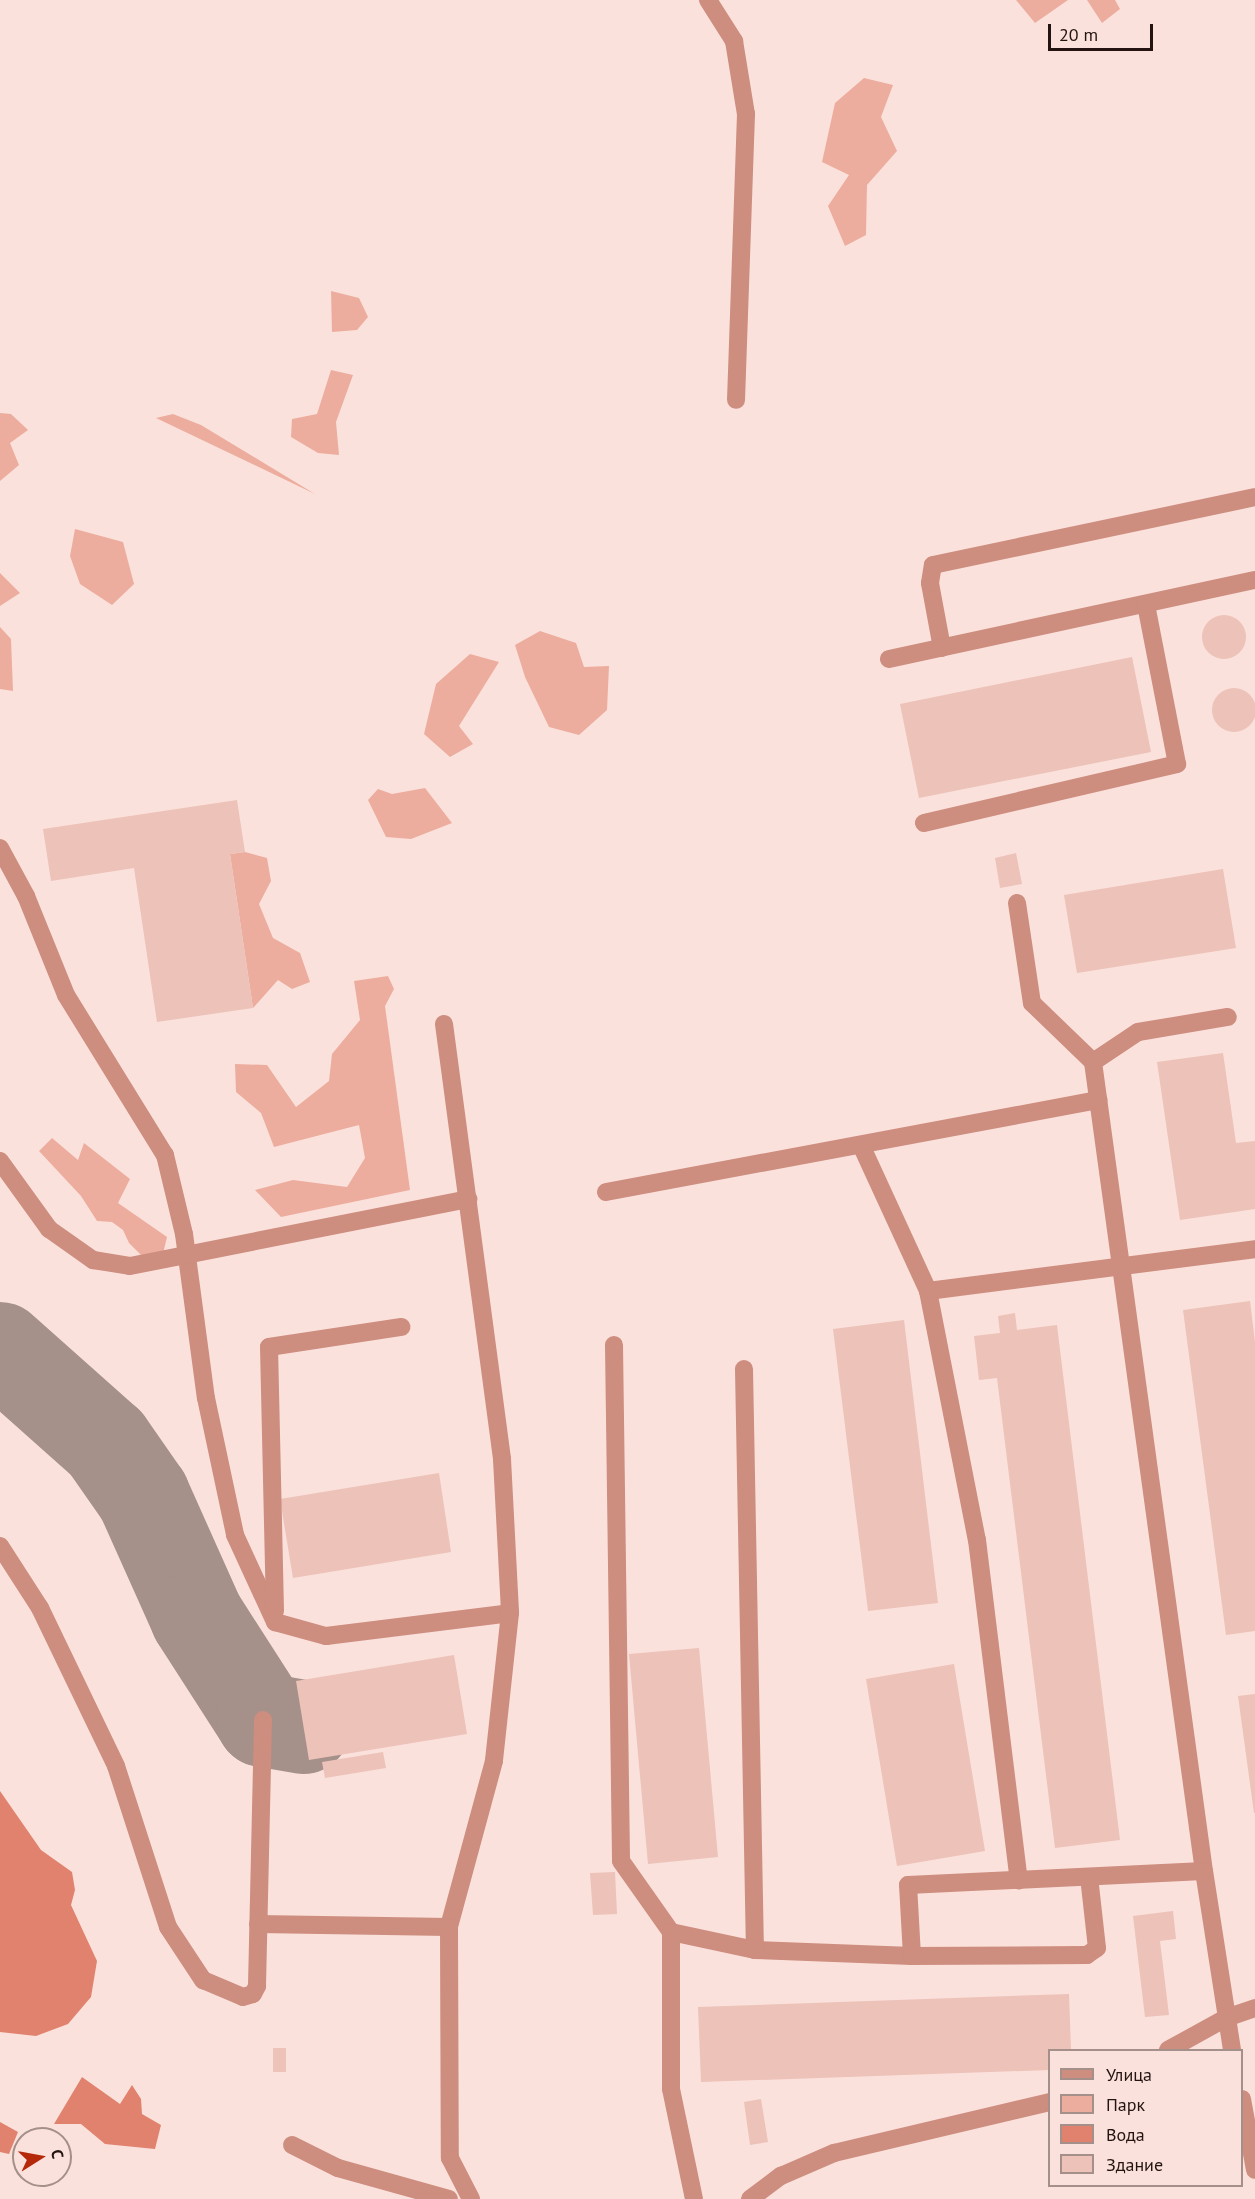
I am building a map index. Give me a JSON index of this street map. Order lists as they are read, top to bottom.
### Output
{
  "legend": [
    "Улица",
    "Парк",
    "Вода",
    "Здание"
  ],
  "scale_bar": "20 m",
  "north": "right"
}
